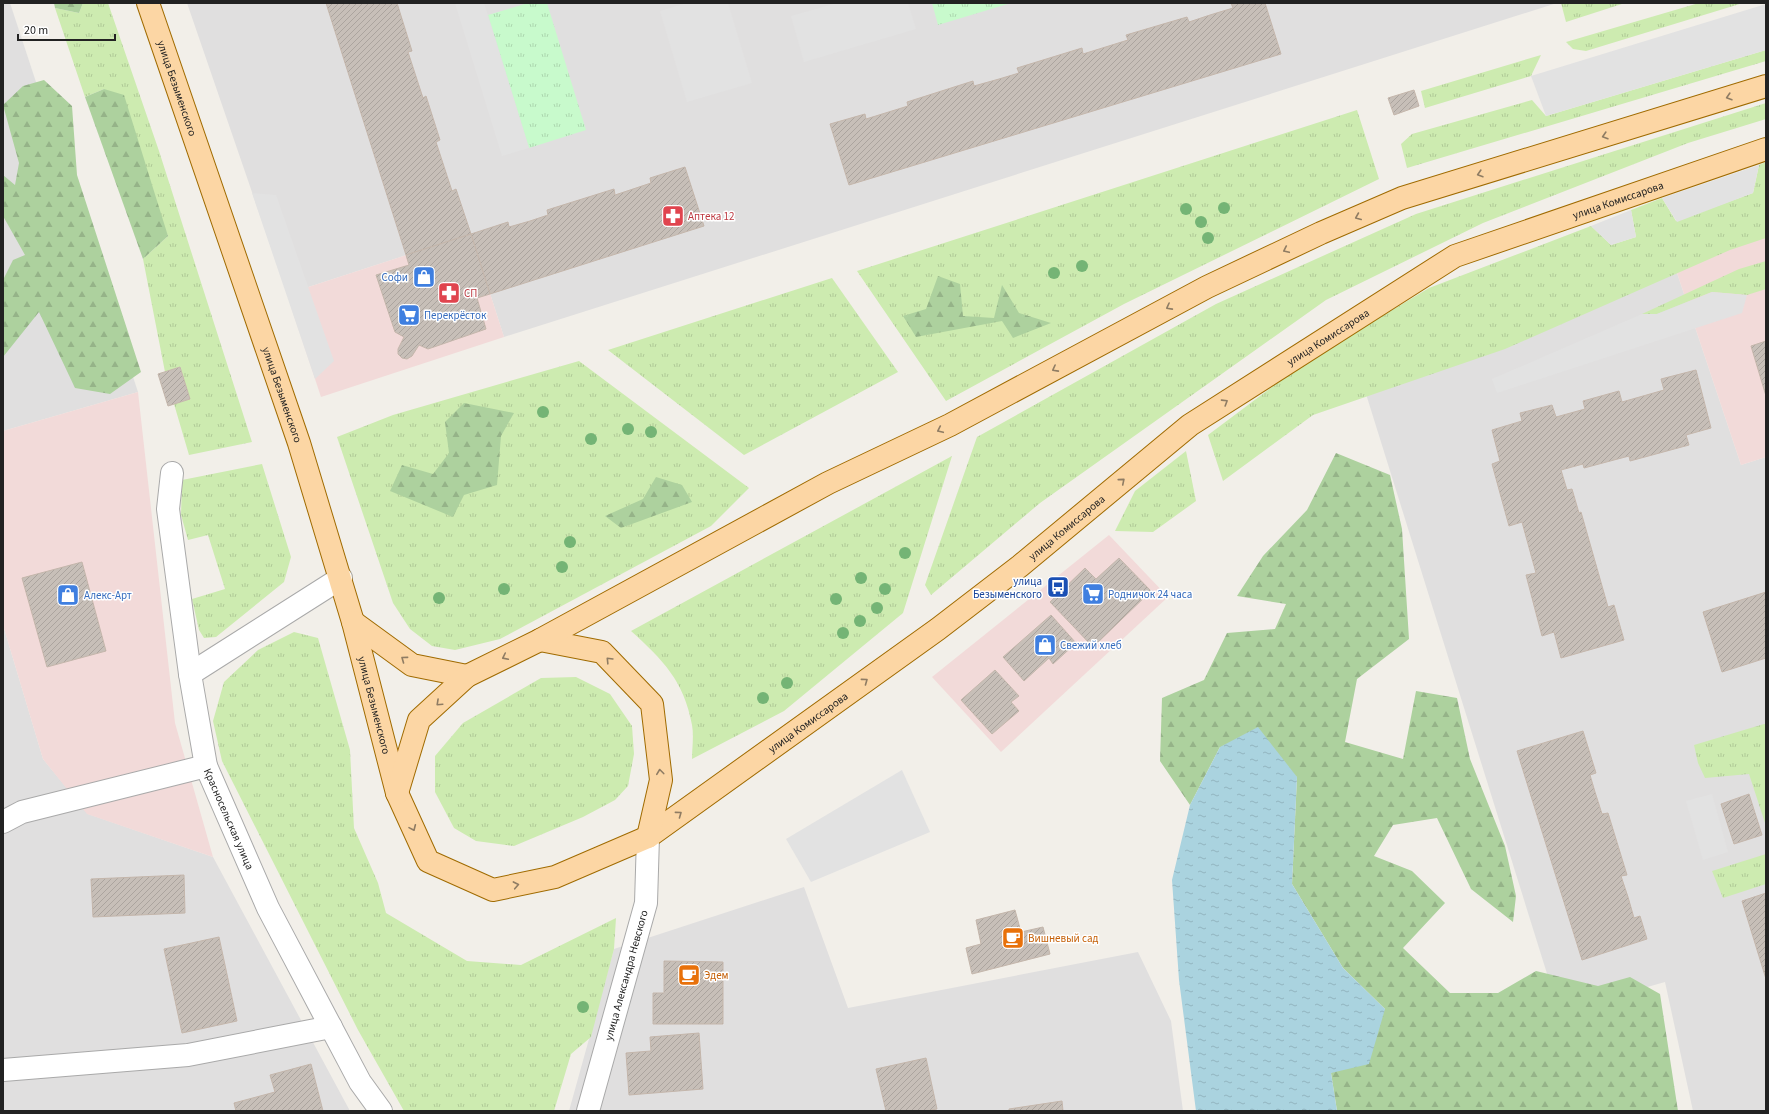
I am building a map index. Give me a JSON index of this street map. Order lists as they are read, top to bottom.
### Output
{
  "streets": {
    "main road": ["улица Безыменского", "улица Комиссарова"],
    "street": ["Красносельская улица", "улица Александра Невского"]
  },
  "crossings": [
    ["улица Безыменского", "улица Комиссарова"],
    ["улица Комиссарова", "улица Александра Невского"]
  ],
  "places": {
    "pharmacy": ["Аптека 12", "СП"],
    "shop": ["Софи", "Алекс-Арт", "Свежий хлеб"],
    "supermarket": ["Перекрёсток", "Родничок 24 часа"],
    "bus stop": ["улица Безыменского"],
    "cafe": ["Вишневый сад", "Эдем"]
  },
  "scale_bar": "20 m"
}
